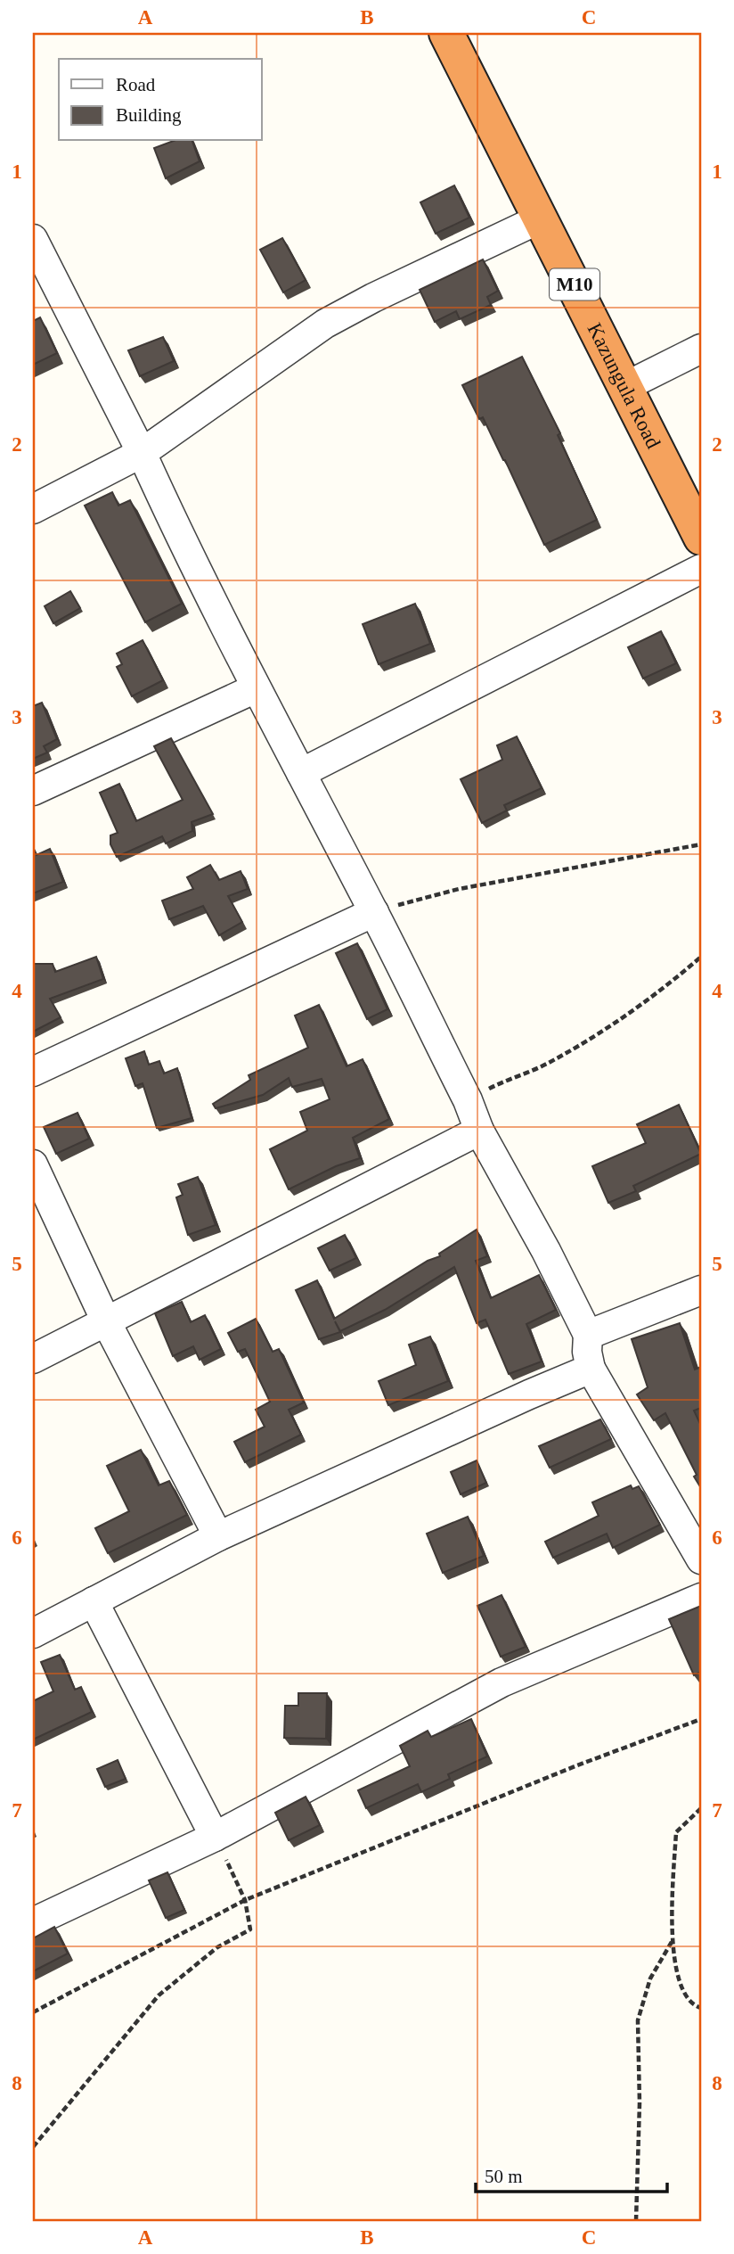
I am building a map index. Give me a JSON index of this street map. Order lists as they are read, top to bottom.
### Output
{
  "streets": {
    "highway": ["M10", "Kazungula Road"]
  },
  "legend": ["Road", "Building"],
  "scale_bar": "50 m",
  "grid": {
    "columns": ["A", "B", "C"],
    "rows": [
      "1",
      "2",
      "3",
      "4",
      "5",
      "6",
      "7",
      "8"
    ]
  }
}
